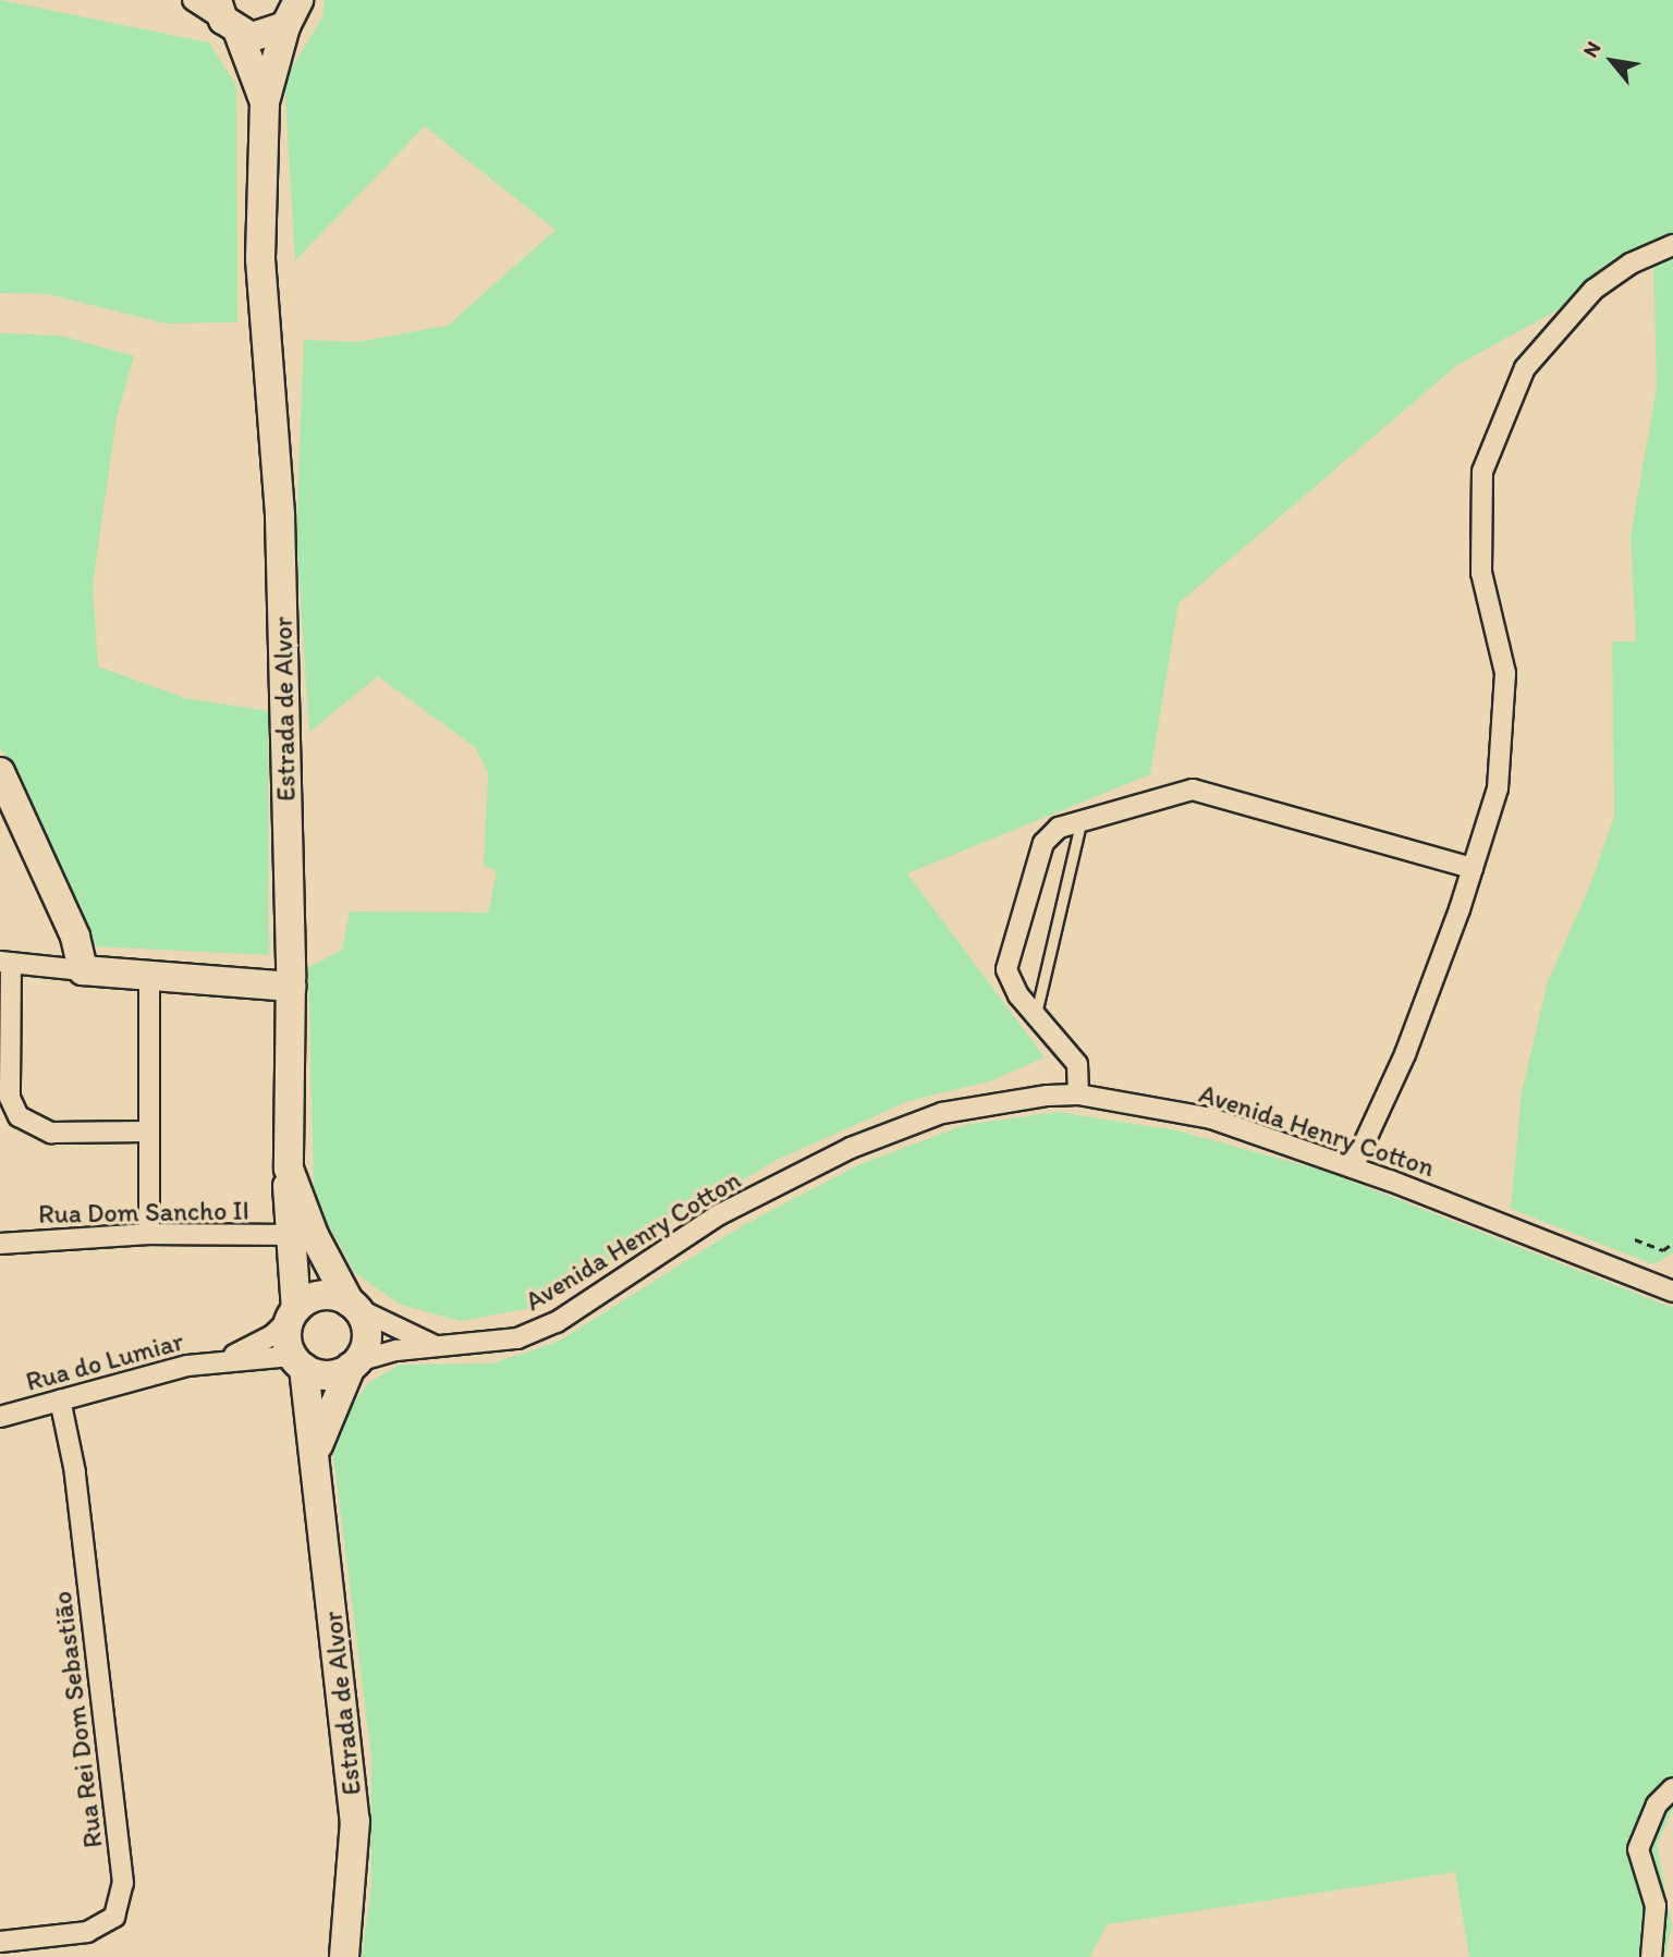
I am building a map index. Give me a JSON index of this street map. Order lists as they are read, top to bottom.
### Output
{
  "streets": {
    "street": [
      "Estrada de Alvor",
      "Avenida Henry Cotton",
      "Rua Dom Sancho II",
      "Rua do Lumiar",
      "Rua Rei Dom Sebastião"
    ]
  },
  "crossings": [
    ["Estrada de Alvor", "Avenida Henry Cotton"],
    ["Estrada de Alvor", "Rua Dom Sancho II"],
    ["Rua do Lumiar", "Rua Rei Dom Sebastião"]
  ],
  "north": "top left"
}
